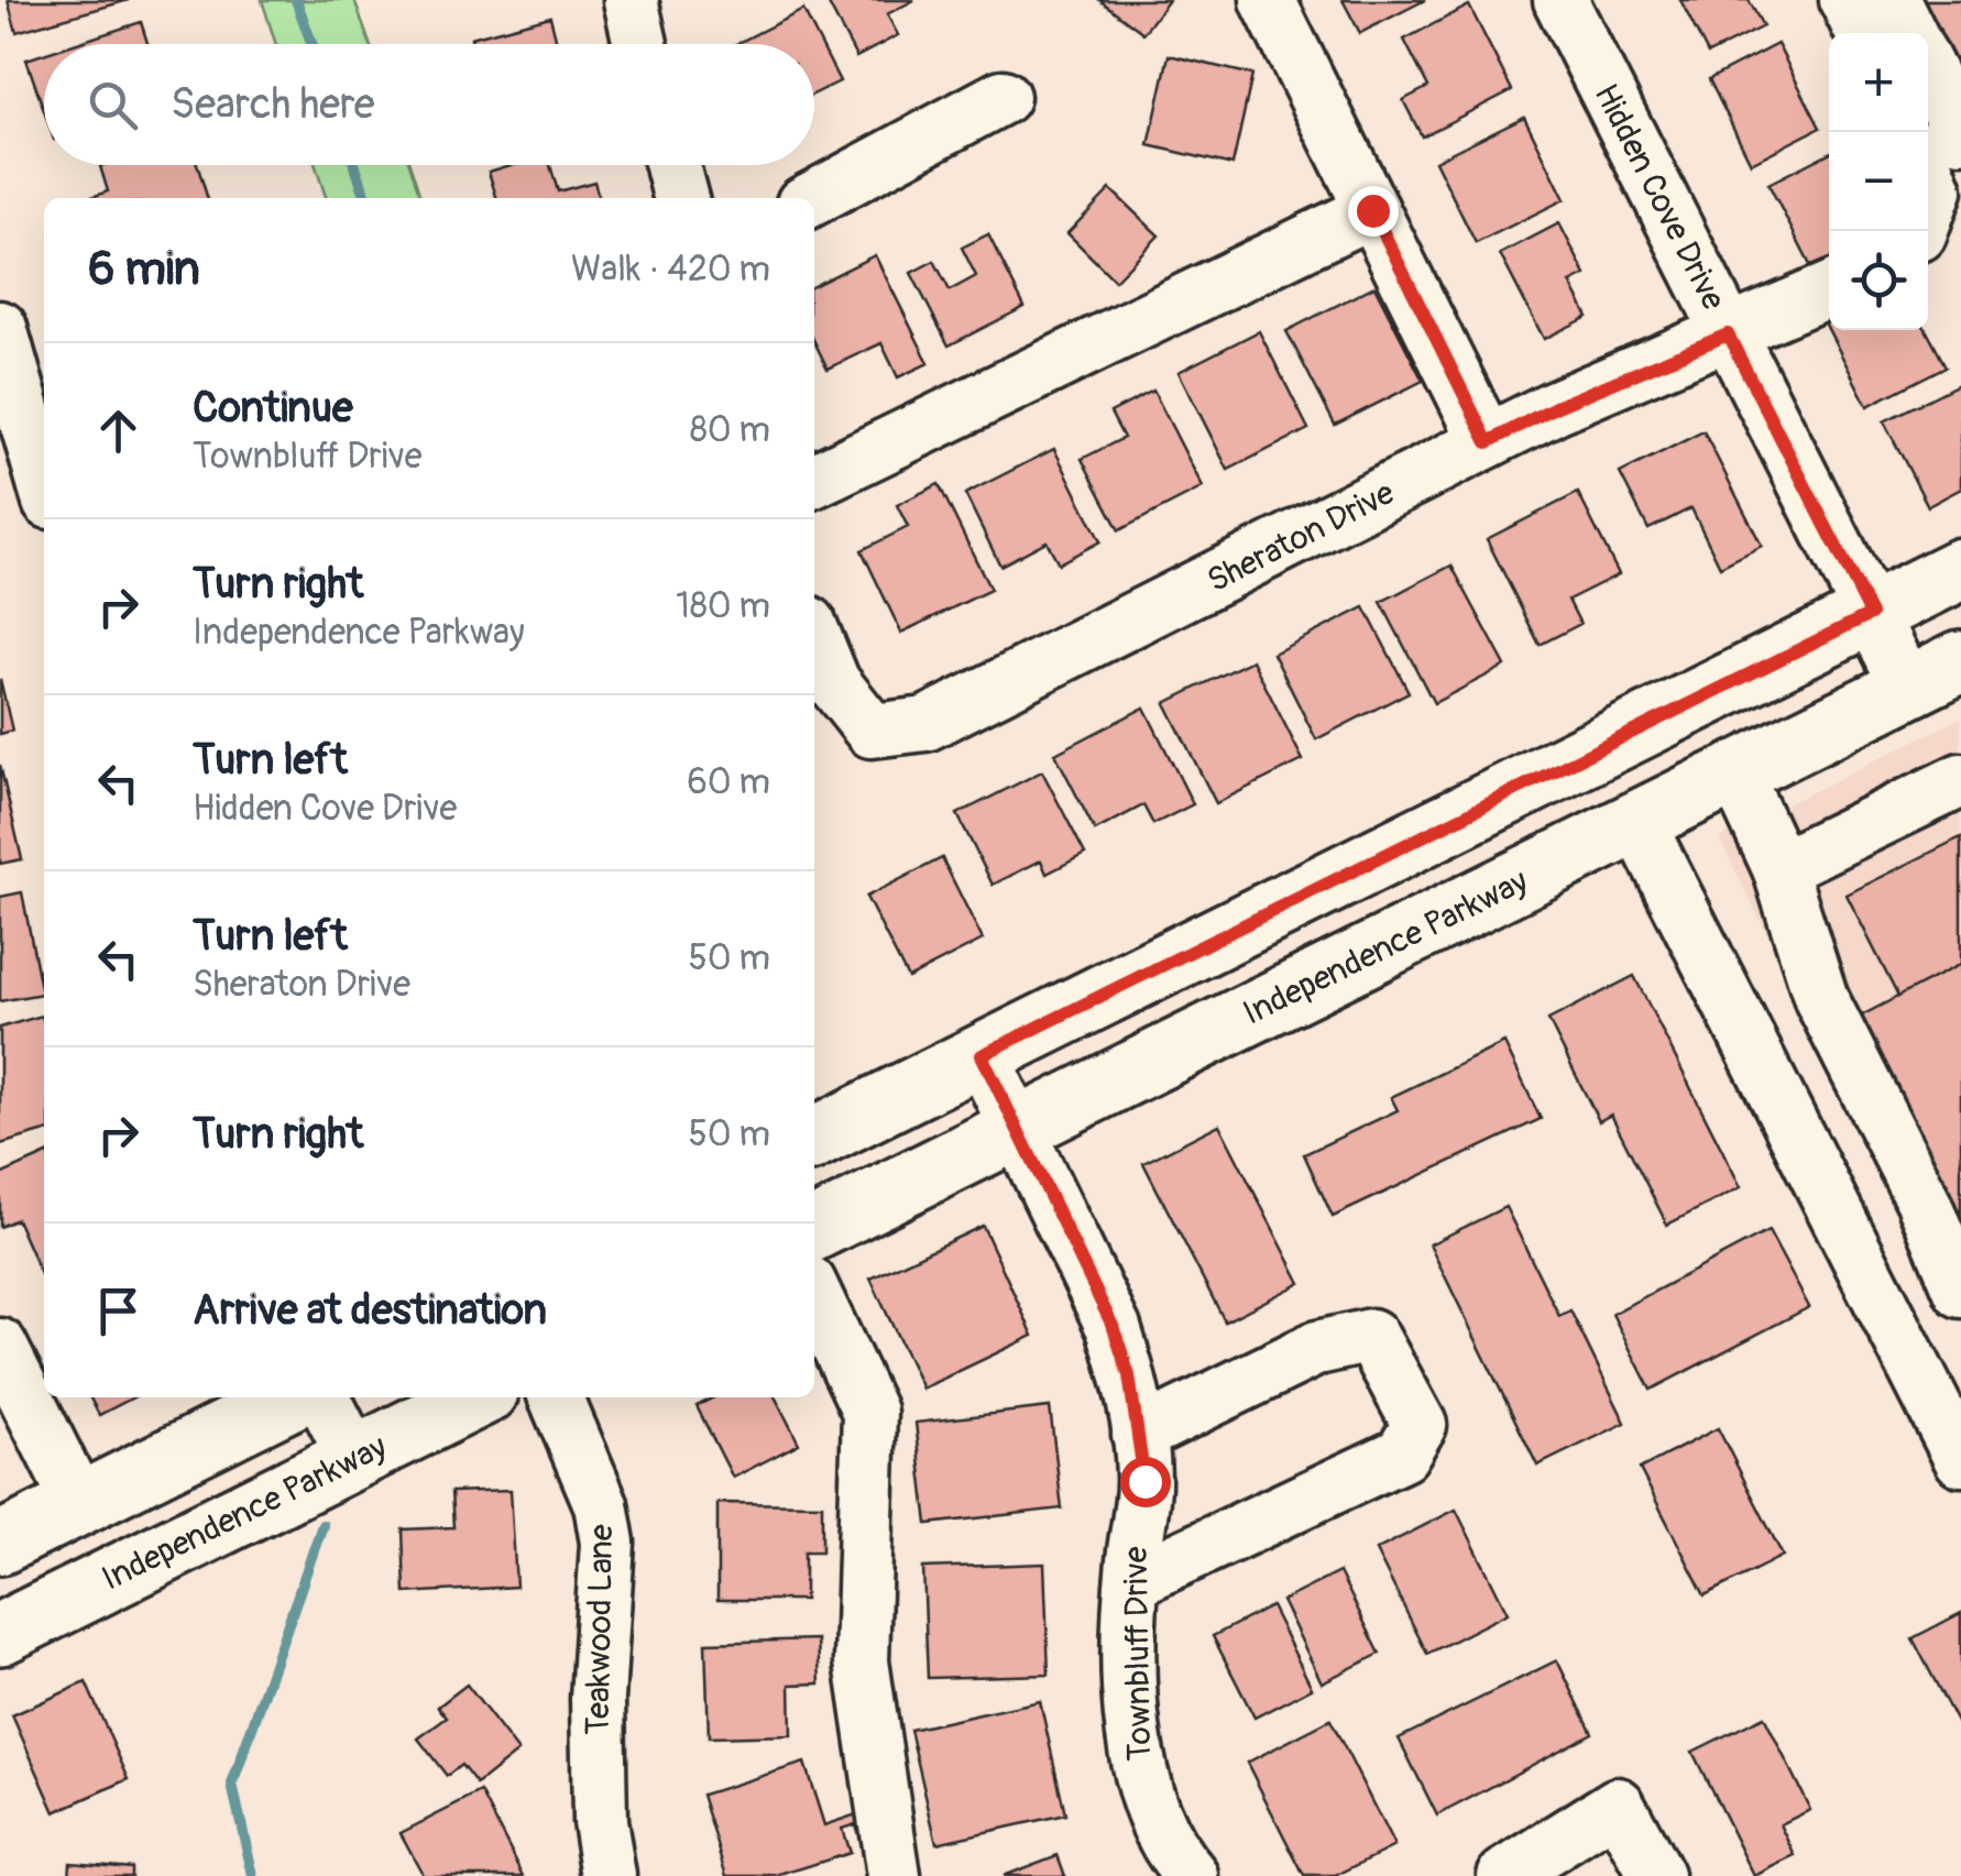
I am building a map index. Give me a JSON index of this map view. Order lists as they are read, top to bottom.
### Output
{
  "streets": {
    "main road": ["Independence Parkway"],
    "street": [
      "Hidden Cove Drive",
      "Sheraton Drive",
      "Teakwood Lane",
      "Townbluff Drive"
    ]
  },
  "crossings": [
    ["Hidden Cove Drive", "Sheraton Drive"],
    ["Hidden Cove Drive", "Independence Parkway"],
    ["Independence Parkway", "Townbluff Drive"]
  ],
  "page": {
    "map_buttons": ["+", "−"],
    "search": "Search here",
    "heading": ["6 min", "Walk · 420 m"],
    "list": [
      ["Continue", "Townbluff Drive", "80 m"],
      ["Turn right", "Independence Parkway", "180 m"],
      ["Turn left", "Hidden Cove Drive", "60 m"],
      ["Turn left", "Sheraton Drive", "50 m"],
      ["Turn right", "50 m"],
      "Arrive at destination"
    ]
  }
}
